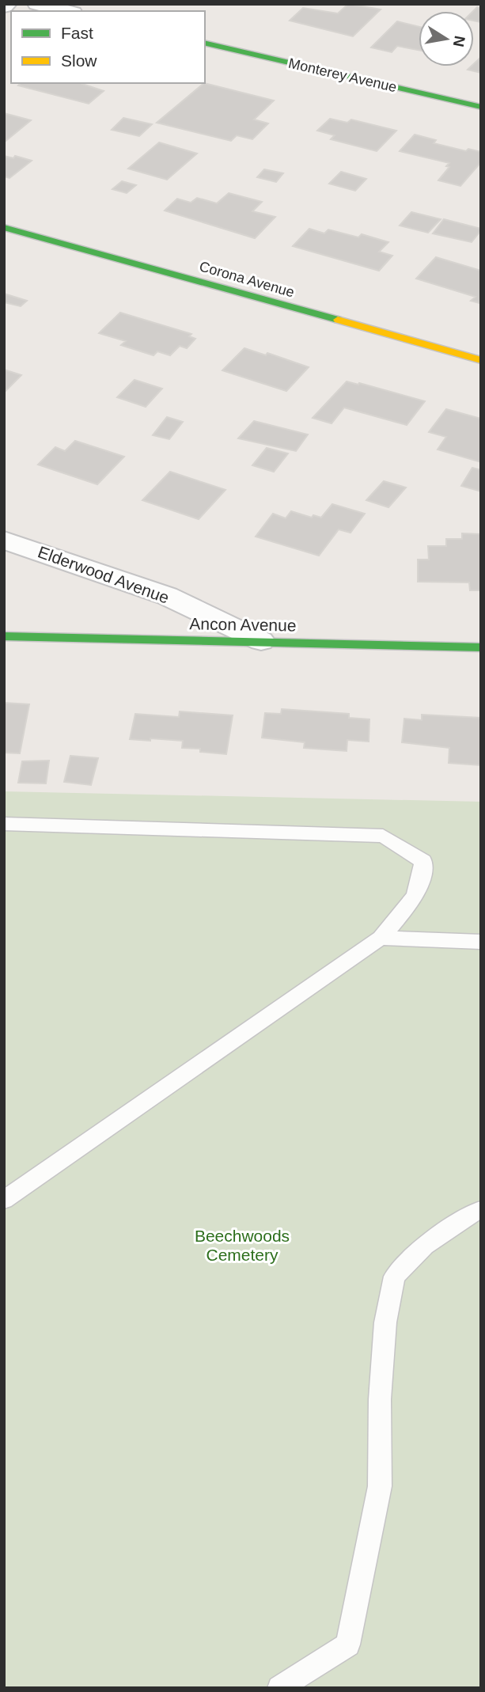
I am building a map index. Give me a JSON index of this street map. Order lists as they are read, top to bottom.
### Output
{
  "streets": {
    "street": [
      "Monterey Avenue",
      "Corona Avenue",
      "Elderwood Avenue",
      "Ancon Avenue"
    ]
  },
  "crossings": [
    ["Elderwood Avenue", "Ancon Avenue"]
  ],
  "parks": ["Beechwoods Cemetery"],
  "legend": ["Fast", "Slow"],
  "north": "right"
}
